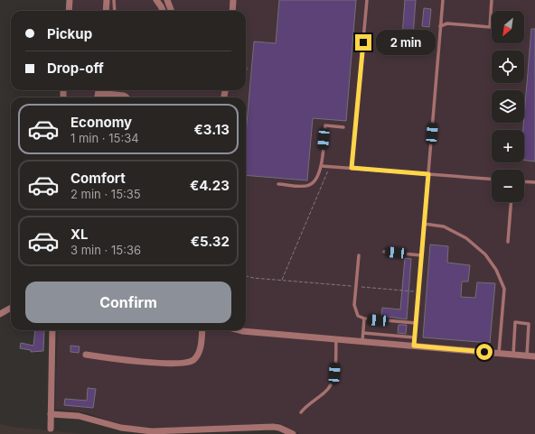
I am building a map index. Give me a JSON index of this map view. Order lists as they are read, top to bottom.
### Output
{
  "north": "bottom left",
  "page": {
    "map_buttons": ["+", "−"],
    "banner": ["Pickup", "Drop-off"],
    "bubble": "2 min",
    "list": [
      {
        "name": "Economy",
        "note": "1 min · 15:34",
        "value": "€3.13"
      },
      {
        "name": "Comfort",
        "note": "2 min · 15:35",
        "value": "€4.23"
      },
      {
        "name": "XL",
        "note": "3 min · 15:36",
        "value": "€5.32"
      }
    ],
    "buttons": "Confirm"
  }
}
